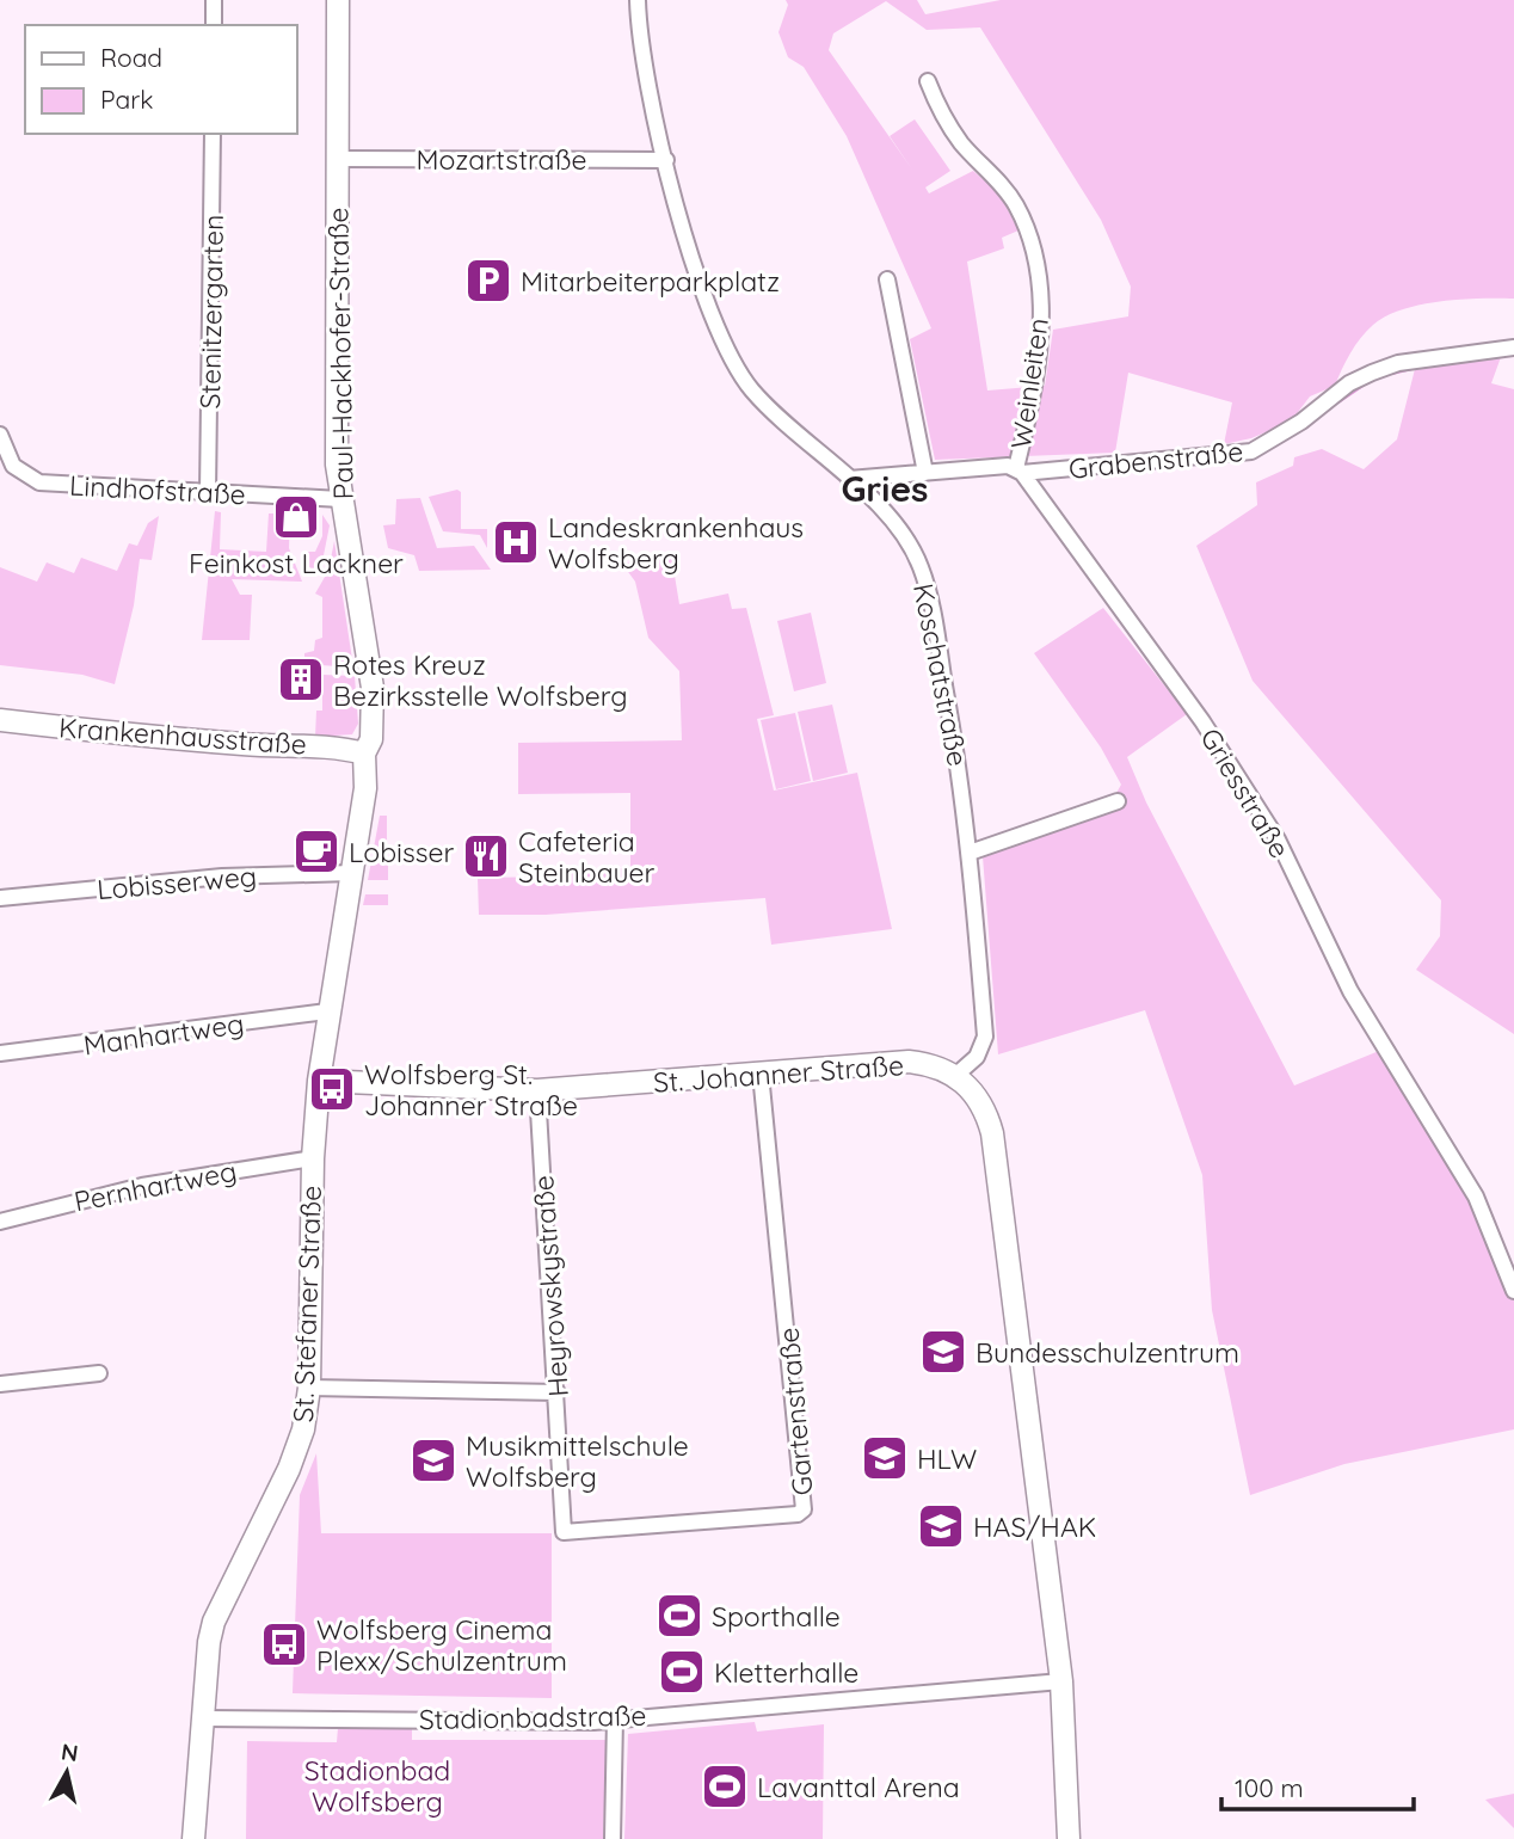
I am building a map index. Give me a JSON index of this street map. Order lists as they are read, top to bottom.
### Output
{
  "streets": {
    "street": [
      "Mozartstraße",
      "Stenitzergarten",
      "Paul-Hackhofer-Straße",
      "Weinleiten",
      "Grabenstraße",
      "Lindhofstraße",
      "Koschatstraße",
      "Krankenhausstraße",
      "Griesstraße",
      "Lobisserweg",
      "Manhartweg",
      "St. Johanner Straße",
      "Pernhartweg",
      "Heyrowskystraße",
      "St. Stefaner Straße",
      "Gartenstraße",
      "Stadionbadstraße"
    ]
  },
  "crossings": [
    ["Mozartstraße", "Paul-Hackhofer-Straße"],
    ["Mozartstraße", "Koschatstraße"],
    ["Stenitzergarten", "Lindhofstraße"],
    ["Paul-Hackhofer-Straße", "Lindhofstraße"],
    ["Paul-Hackhofer-Straße", "Krankenhausstraße"],
    ["Paul-Hackhofer-Straße", "St. Stefaner Straße"],
    ["Weinleiten", "Grabenstraße"],
    ["Weinleiten", "Griesstraße"],
    ["Grabenstraße", "Griesstraße"],
    ["Koschatstraße", "St. Johanner Straße"],
    ["Krankenhausstraße", "St. Stefaner Straße"],
    ["Lobisserweg", "St. Stefaner Straße"],
    ["Manhartweg", "St. Stefaner Straße"],
    ["St. Johanner Straße", "Heyrowskystraße"],
    ["St. Johanner Straße", "St. Stefaner Straße"],
    ["St. Johanner Straße", "Gartenstraße"],
    ["Pernhartweg", "St. Stefaner Straße"],
    ["Heyrowskystraße", "Gartenstraße"],
    ["St. Stefaner Straße", "Stadionbadstraße"]
  ],
  "districts": ["Gries"],
  "parks": ["Stadionbad Wolfsberg"],
  "places": {
    "parking": ["Mitarbeiterparkplatz"],
    "shop": ["Feinkost Lackner"],
    "hospital": ["Landeskrankenhaus Wolfsberg"],
    "building": ["Rotes Kreuz Bezirksstelle Wolfsberg"],
    "cafe": ["Lobisser"],
    "restaurant": ["Cafeteria Steinbauer"],
    "bus stop": ["Wolfsberg St. Johanner Straße", "Wolfsberg Cinema Plexx/Schulzentrum"],
    "school or university": [
      "Bundesschulzentrum",
      "HLW",
      "Musikmittelschule Wolfsberg",
      "HAS/HAK"
    ],
    "sports": ["Sporthalle", "Kletterhalle", "Lavanttal Arena"]
  },
  "legend": ["Road", "Park"],
  "scale_bar": "100 m",
  "north": "top"
}
